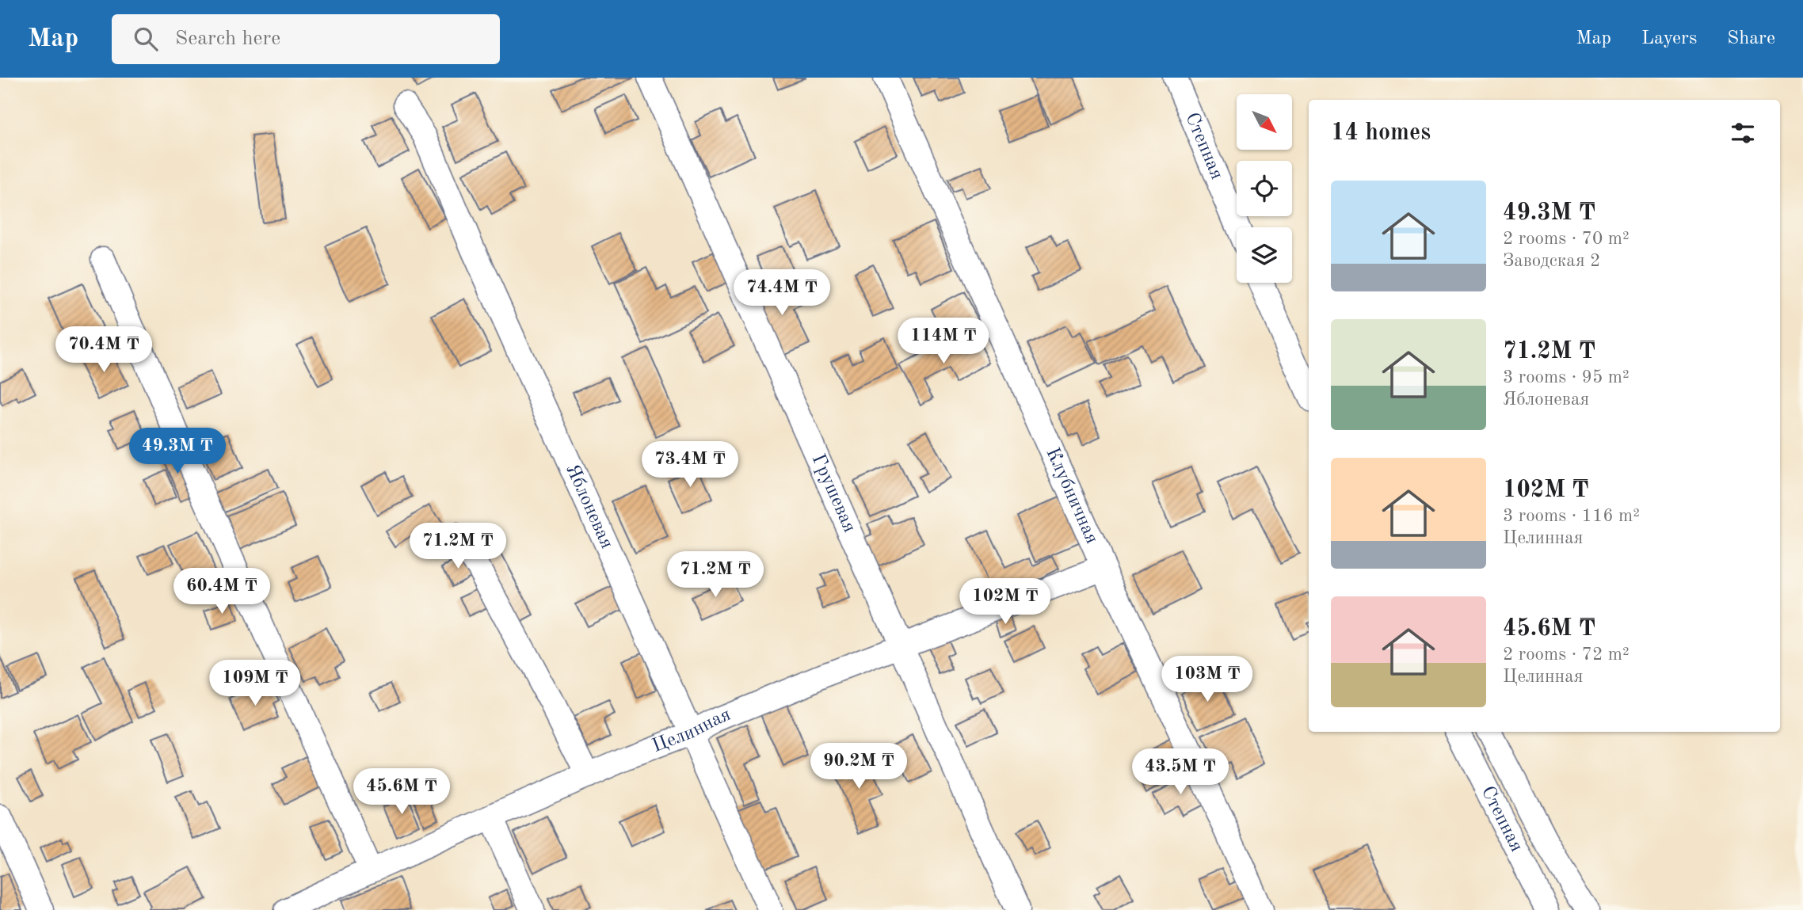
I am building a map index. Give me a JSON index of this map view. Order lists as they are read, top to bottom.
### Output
{
  "streets": {
    "street": [
      "Степная",
      "Грушевая",
      "Клубничная",
      "Яблоневая",
      "Целинная"
    ]
  },
  "crossings": [
    ["Грушевая", "Целинная"],
    ["Клубничная", "Целинная"],
    ["Яблоневая", "Целинная"]
  ],
  "north": "bottom right",
  "page": {
    "header": "Map",
    "search": "Search here",
    "nav": ["Map", "Layers", "Share"],
    "heading": "14 homes",
    "list": [
      {
        "name": "49.3M ₸",
        "note": "2 rooms · 70 m² · Заводская 2"
      },
      {
        "name": "71.2M ₸",
        "note": "3 rooms · 95 m² · Яблоневая"
      },
      {
        "name": "102M ₸",
        "note": "3 rooms · 116 m² · Целинная"
      },
      {
        "name": "45.6M ₸",
        "note": "2 rooms · 72 m² · Целинная"
      }
    ],
    "price": [
      "74.4M ₸",
      "114M ₸",
      "70.4M ₸",
      "49.3M ₸",
      "73.4M ₸",
      "71.2M ₸",
      "71.2M ₸",
      "60.4M ₸",
      "102M ₸",
      "103M ₸",
      "109M ₸",
      "90.2M ₸",
      "43.5M ₸",
      "45.6M ₸"
    ]
  }
}
